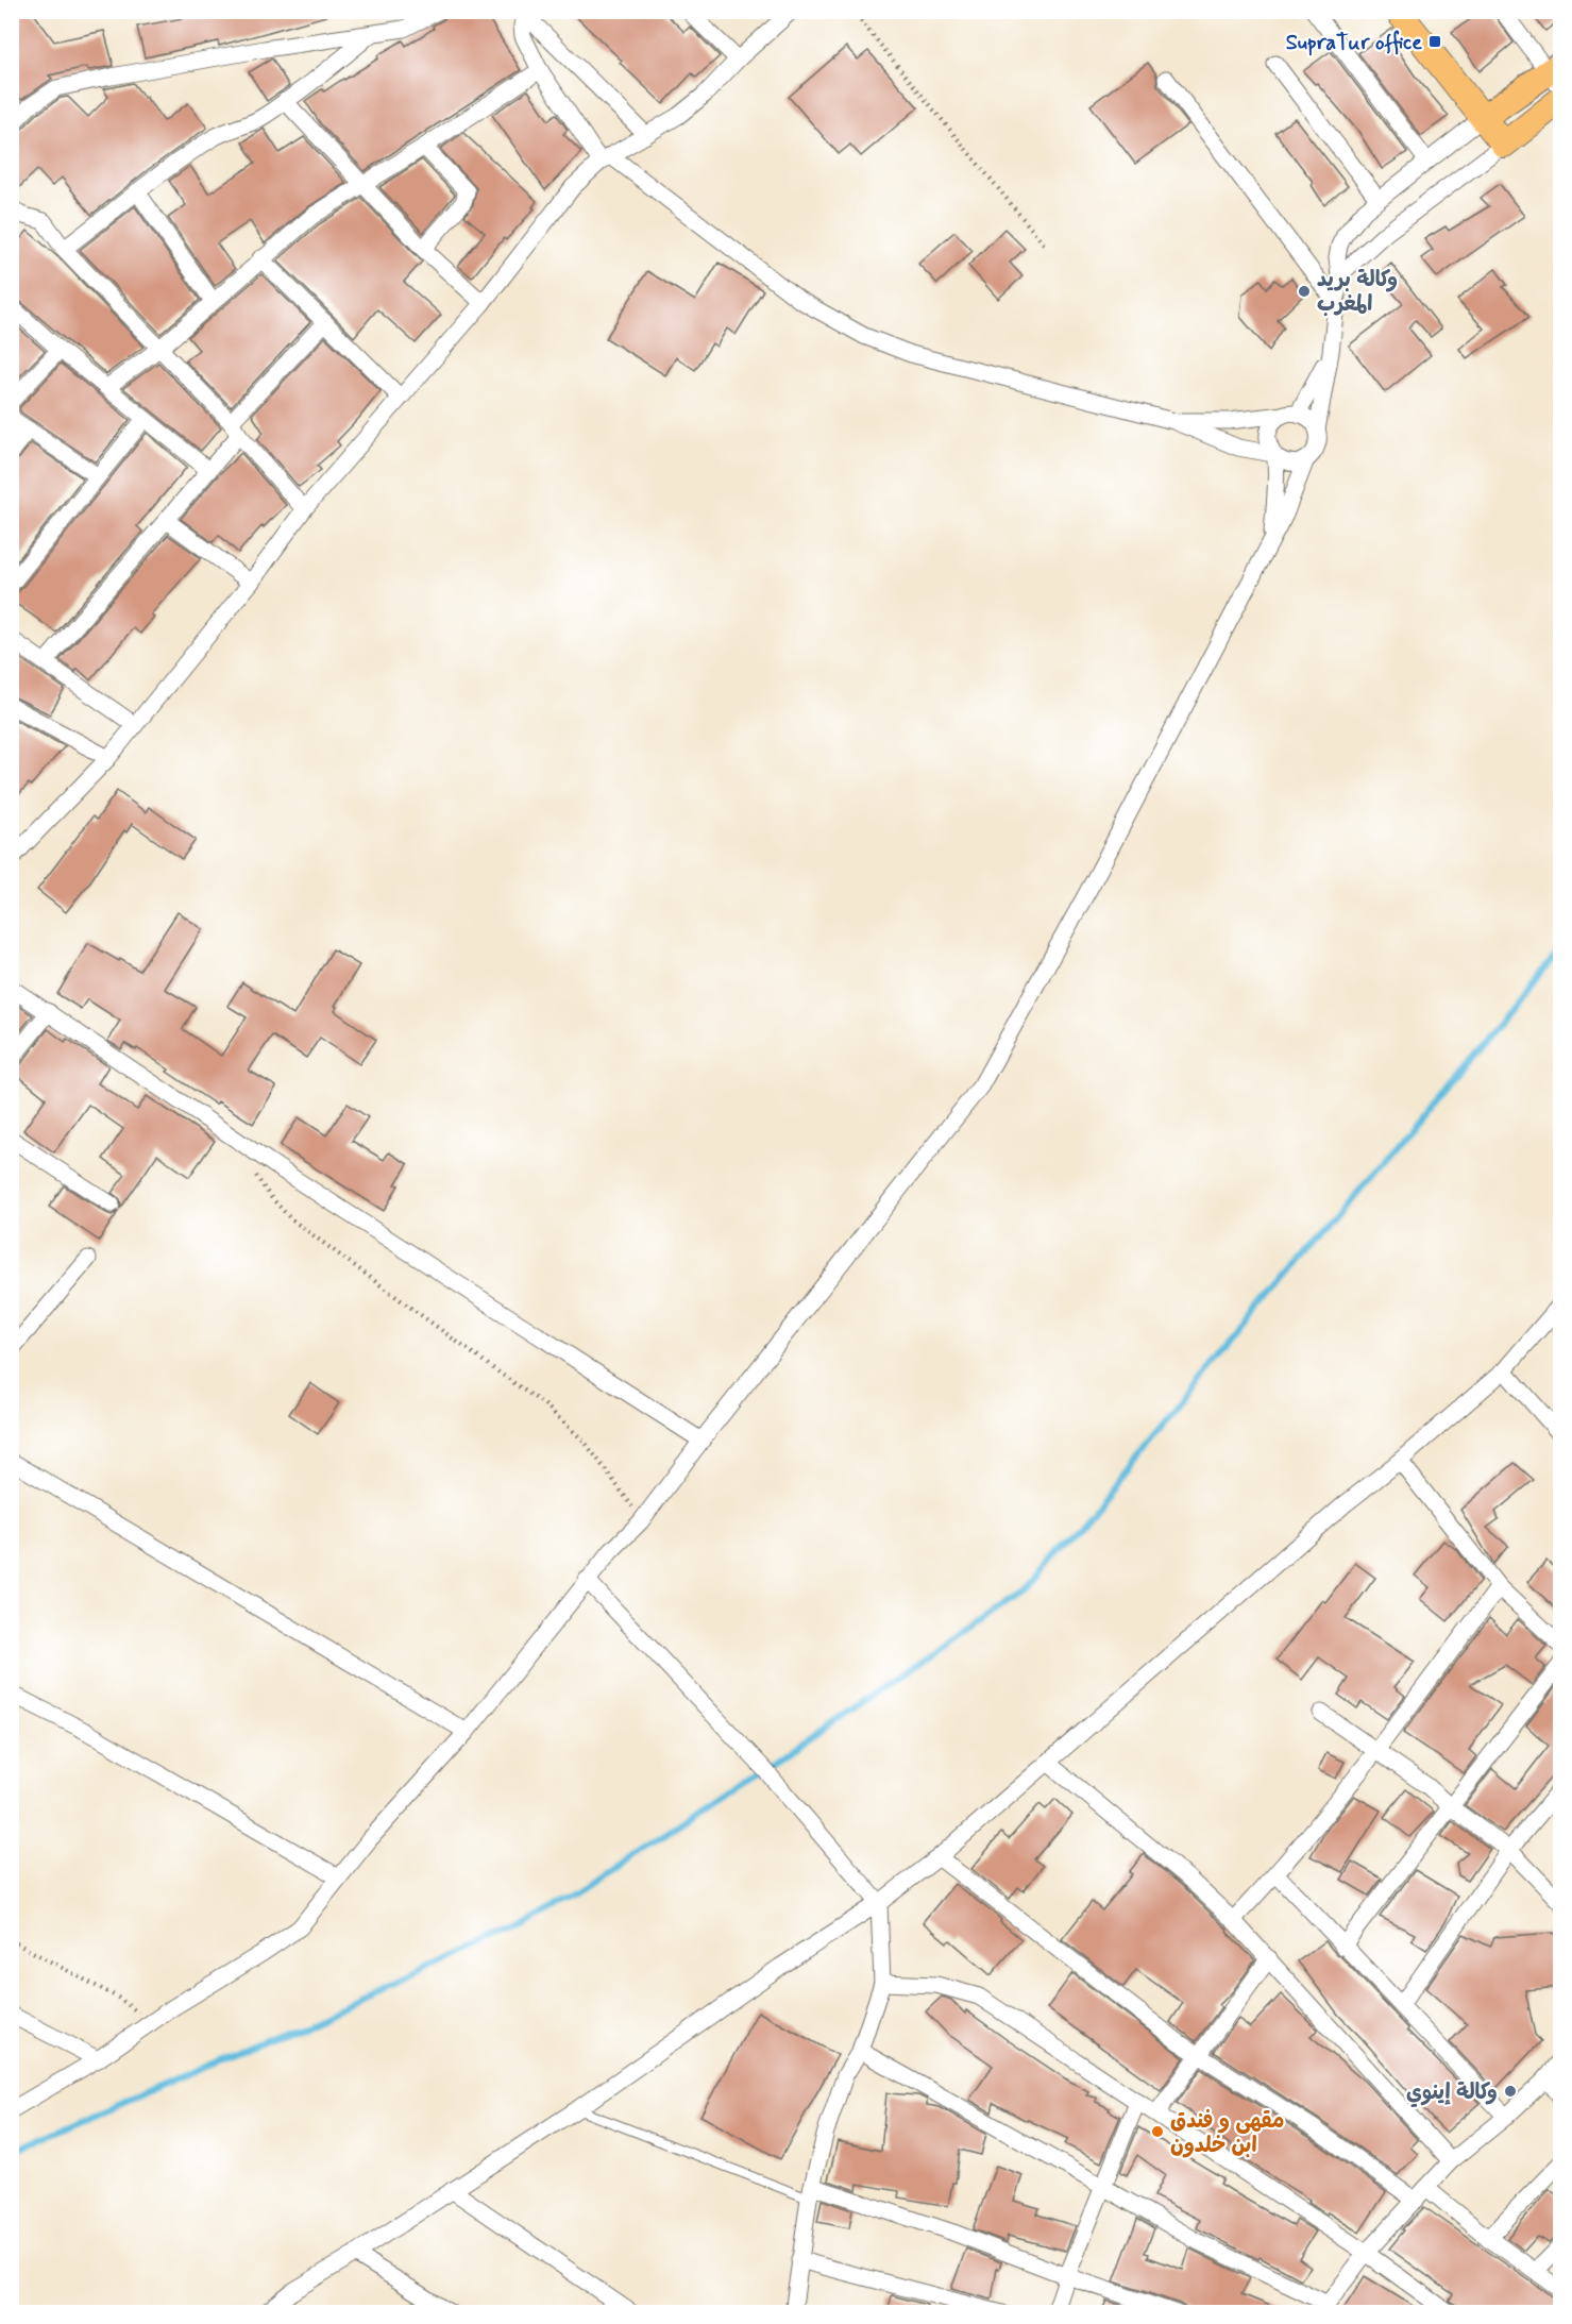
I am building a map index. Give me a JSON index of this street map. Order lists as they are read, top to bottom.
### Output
{
  "places": {
    "transit": ["SupraTur office"],
    "other": ["وكالة بريد المغرب", "وكالة إينوي", "مقهى و فندق ابن خلدون"]
  }
}
